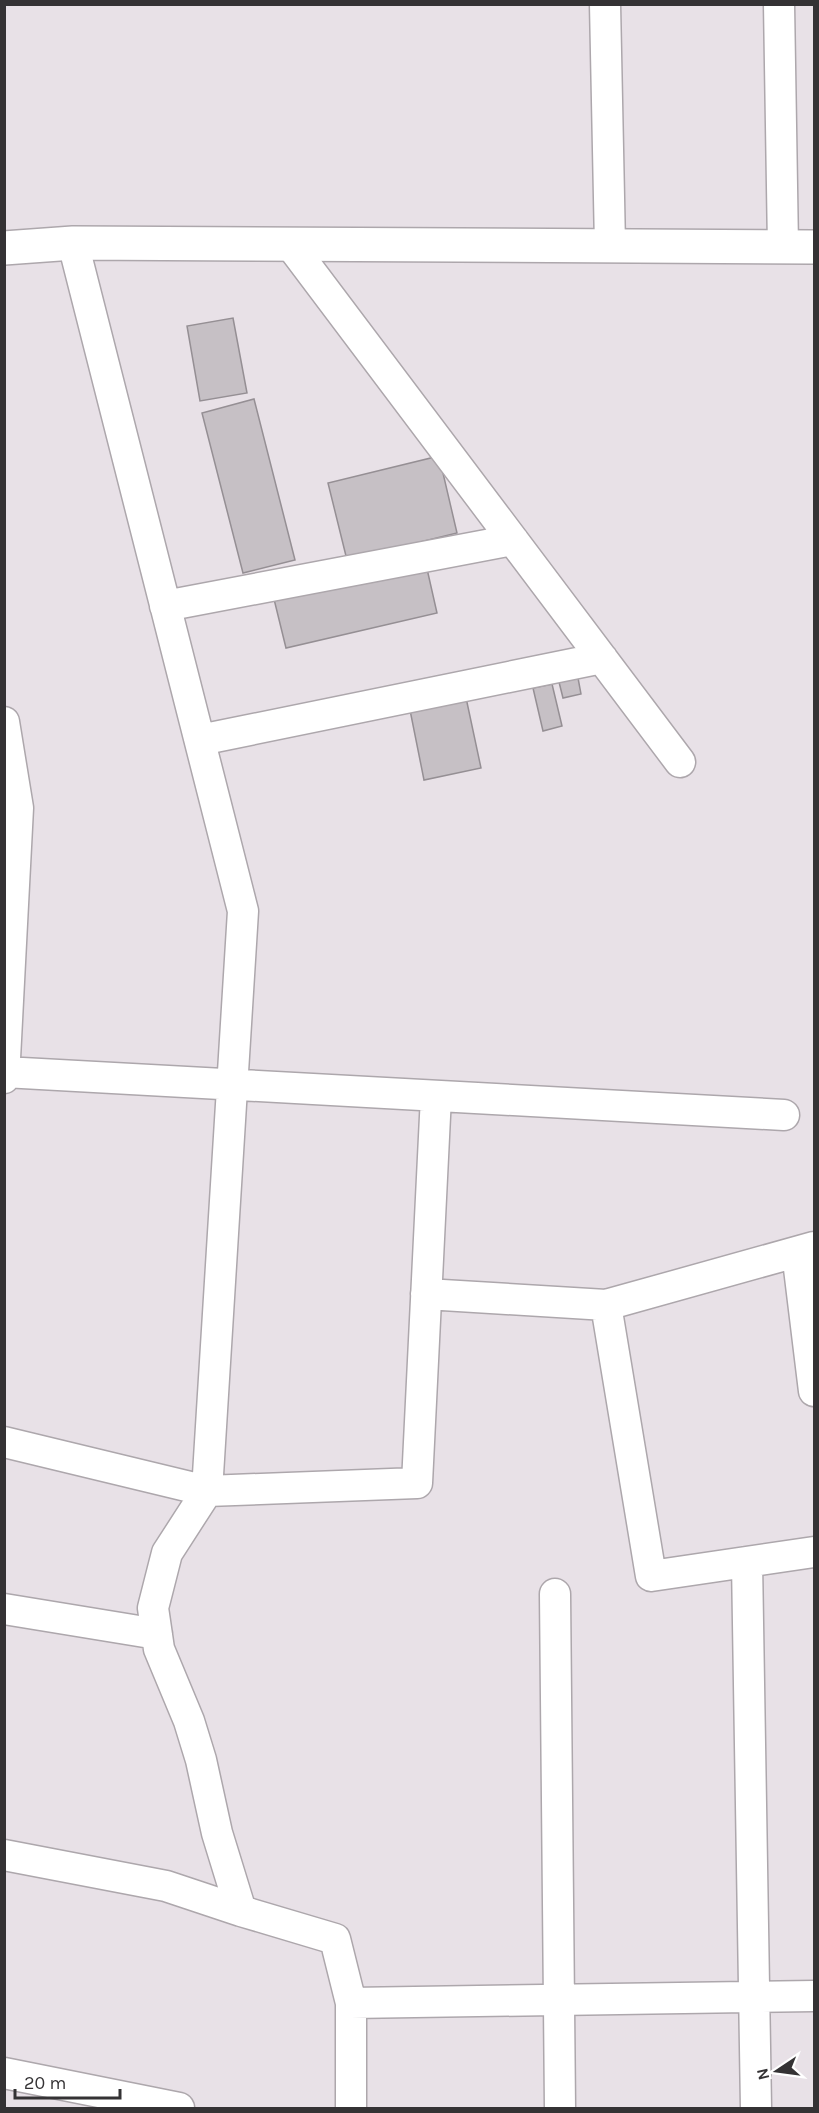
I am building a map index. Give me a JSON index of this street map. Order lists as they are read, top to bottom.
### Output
{
  "scale_bar": "20 m",
  "north": "left"
}
